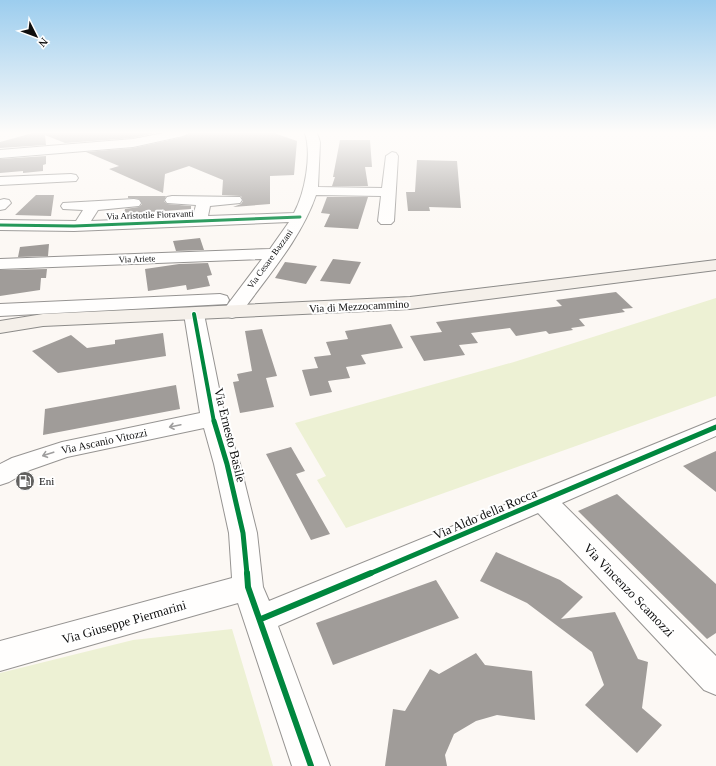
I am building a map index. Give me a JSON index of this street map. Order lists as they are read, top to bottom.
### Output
{
  "streets": {
    "main road": ["Via di Mezzocammino"],
    "street": [
      "Via Aristotile Fioravanti",
      "Via Ariete",
      "Via Cesare Bazzani",
      "Via Ernesto Basile",
      "Via Ascanio Vitozzi",
      "Via Aldo della Rocca",
      "Via Vincenzo Scamozzi",
      "Via Giuseppe Piermarini"
    ]
  },
  "crossings": [
    ["Via Aristotile Fioravanti", "Via Cesare Bazzani"],
    ["Via Ariete", "Via Cesare Bazzani"],
    ["Via Cesare Bazzani", "Via di Mezzocammino"],
    ["Via di Mezzocammino", "Via Ernesto Basile"],
    ["Via Ernesto Basile", "Via Ascanio Vitozzi"],
    ["Via Ernesto Basile", "Via Aldo della Rocca"],
    ["Via Ernesto Basile", "Via Giuseppe Piermarini"],
    ["Via Aldo della Rocca", "Via Vincenzo Scamozzi"]
  ],
  "one_way": ["Via Ascanio Vitozzi"],
  "places": {
    "fuel station": ["Eni"]
  },
  "north": "bottom right"
}
